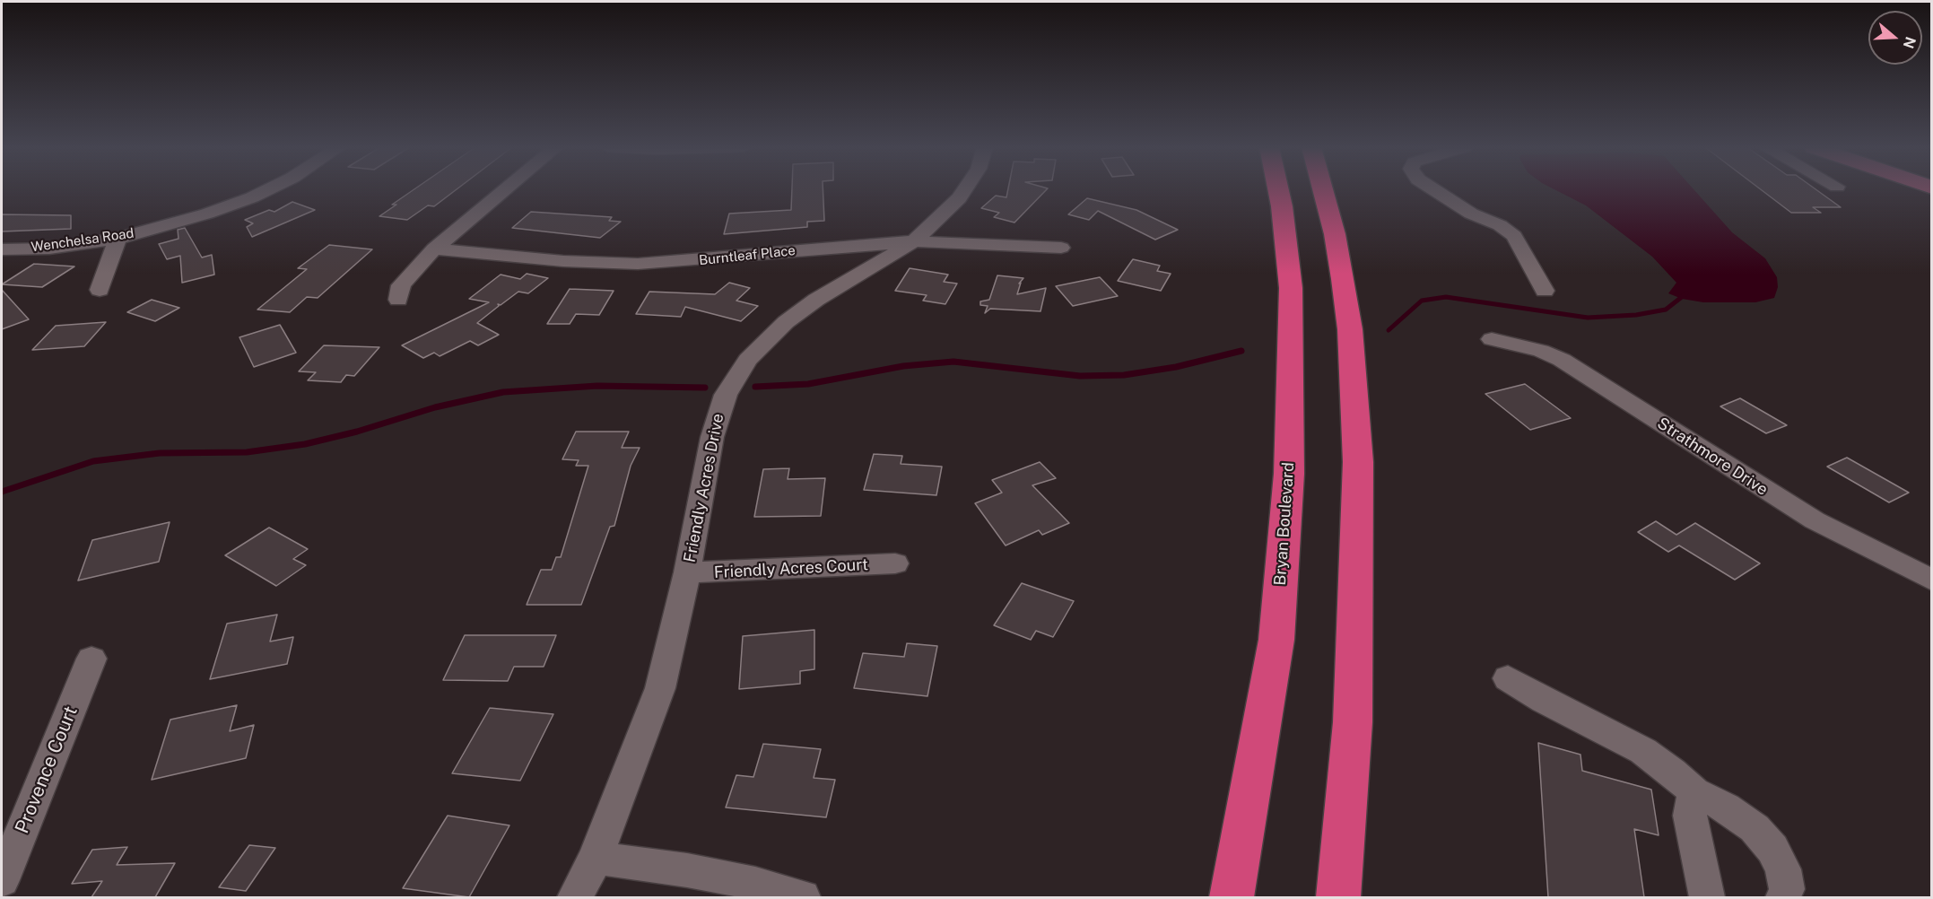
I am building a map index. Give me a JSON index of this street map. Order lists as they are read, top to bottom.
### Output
{
  "streets": {
    "highway": ["Bryan Boulevard"],
    "street": [
      "Wenchelsa Road",
      "Burntleaf Place",
      "Strathmore Drive",
      "Friendly Acres Drive",
      "Friendly Acres Court",
      "Provence Court"
    ]
  },
  "crossings": [
    ["Burntleaf Place", "Friendly Acres Drive"],
    ["Friendly Acres Drive", "Friendly Acres Court"]
  ],
  "north": "right"
}
